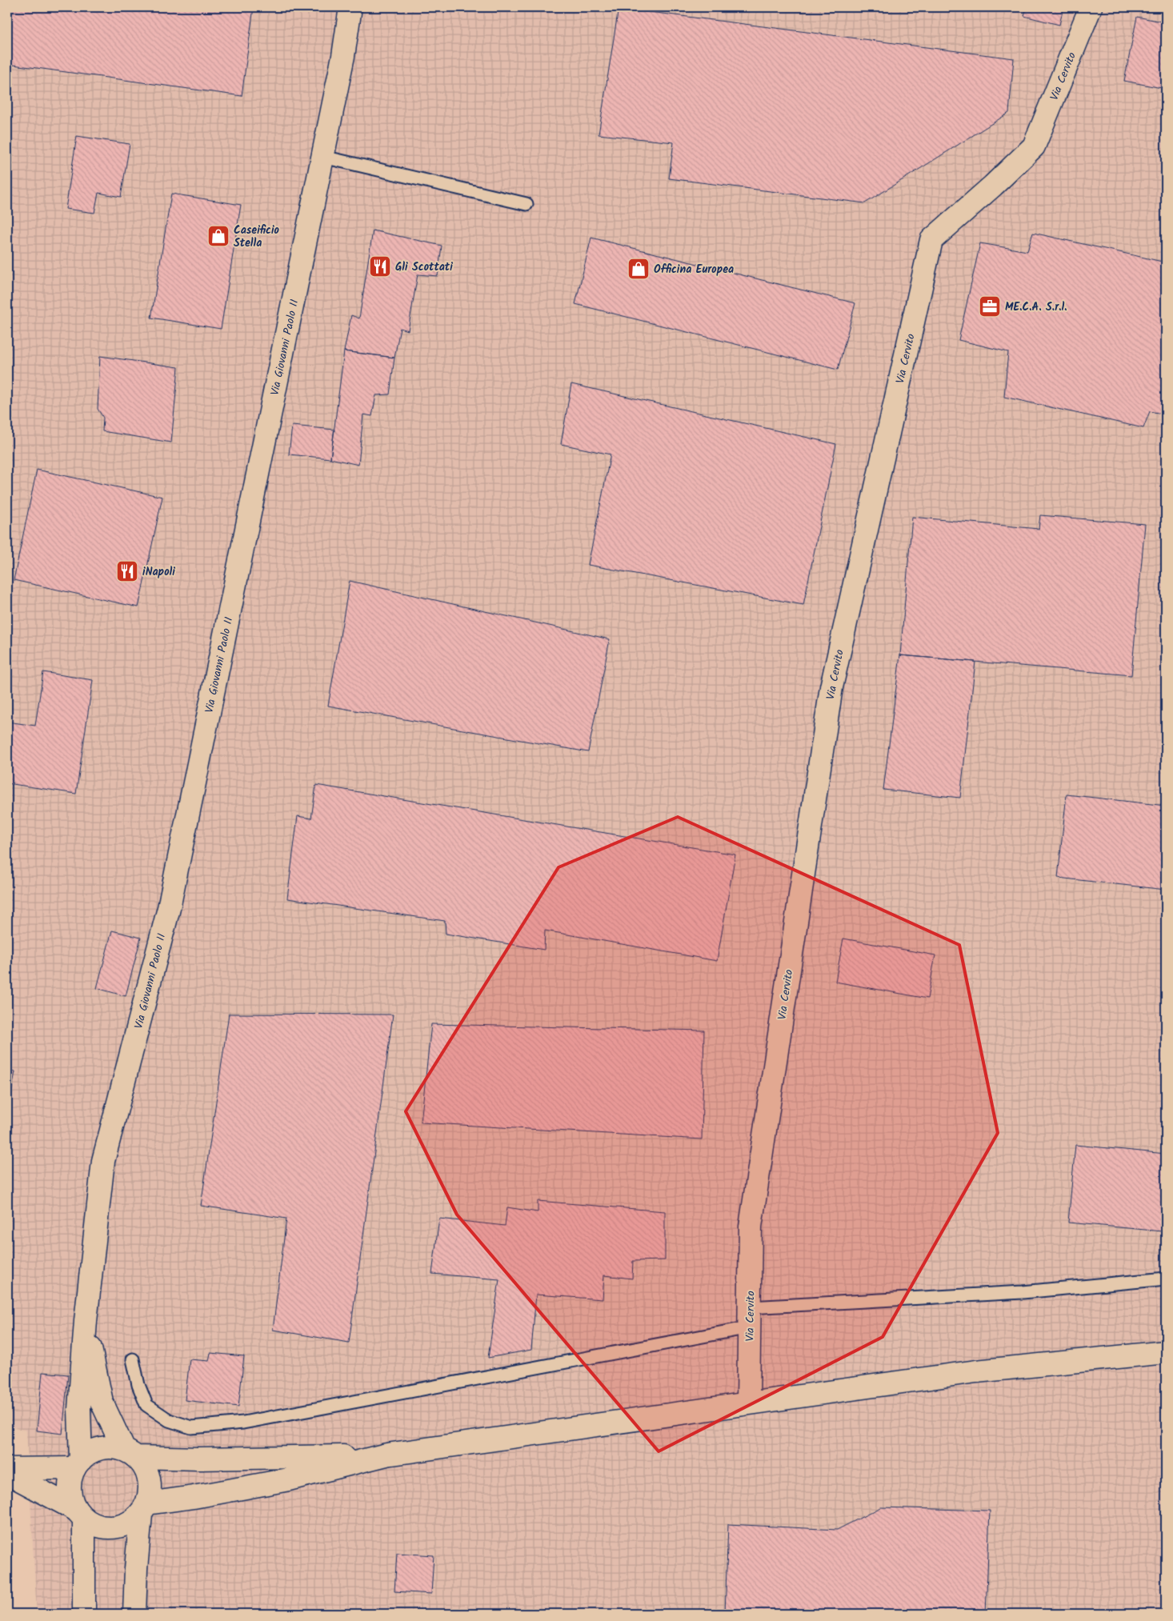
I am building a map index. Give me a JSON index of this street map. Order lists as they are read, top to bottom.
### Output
{
  "streets": {
    "street": ["Via Cervito", "Via Giovanni Paolo II"]
  },
  "places": {
    "shop": ["Caseificio Stella", "Officina Europea"],
    "restaurant": ["Gli Scottati", "iNapoli"],
    "office": ["ME.C.A. S.r.l."]
  }
}
